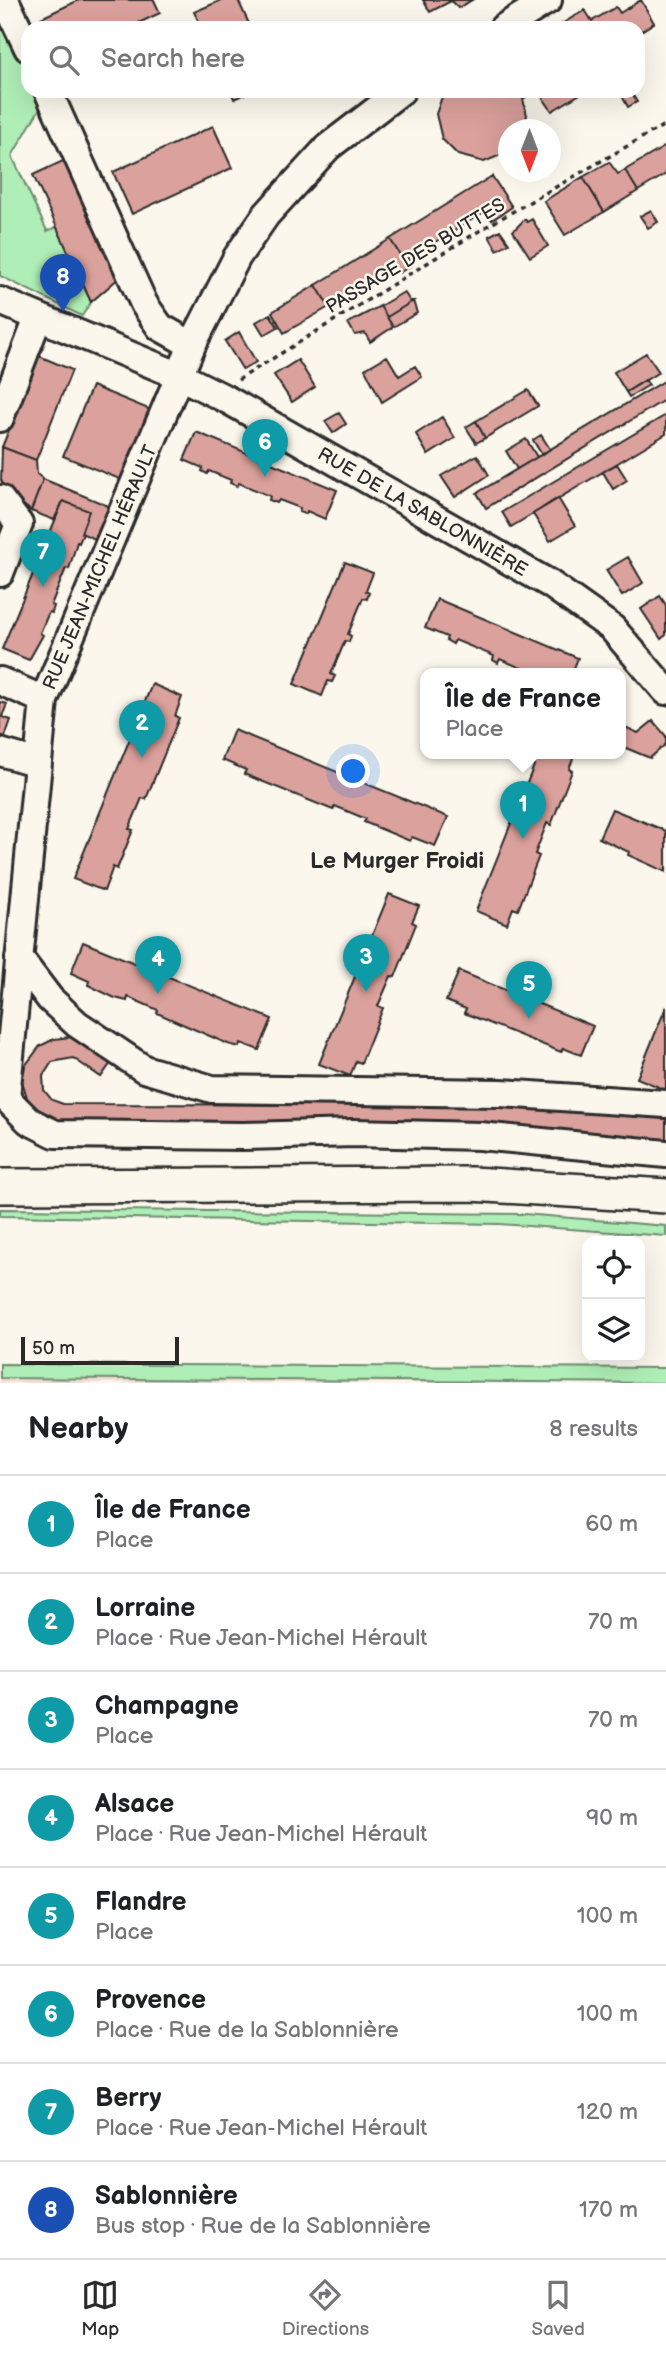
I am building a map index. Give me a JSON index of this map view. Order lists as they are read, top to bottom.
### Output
{
  "streets": {
    "street": ["RUE DE LA SABLONNIÈRE", "RUE JEAN-MICHEL HÉRAULT"],
    "path": ["PASSAGE DES BUTTES"]
  },
  "crossings": [
    ["PASSAGE DES BUTTES", "RUE DE LA SABLONNIÈRE"],
    ["RUE DE LA SABLONNIÈRE", "RUE JEAN-MICHEL HÉRAULT"]
  ],
  "districts": ["Le Murger Froidi"],
  "scale_bar": "50 m",
  "north": "bottom",
  "page": {
    "search": "Search here",
    "pins": [
      "8",
      "6",
      "7",
      "2",
      "1",
      "3",
      "4",
      "5"
    ],
    "popup": ["Île de France", "Place"],
    "scale": "50 m",
    "heading": ["Nearby", "8 results"],
    "list": [
      {
        "mark": "1",
        "name": "Île de France",
        "note": "Place",
        "value": "60 m"
      },
      {
        "mark": "2",
        "name": "Lorraine",
        "note": "Place · Rue Jean-Michel Hérault",
        "value": "70 m"
      },
      {
        "mark": "3",
        "name": "Champagne",
        "note": "Place",
        "value": "70 m"
      },
      {
        "mark": "4",
        "name": "Alsace",
        "note": "Place · Rue Jean-Michel Hérault",
        "value": "90 m"
      },
      {
        "mark": "5",
        "name": "Flandre",
        "note": "Place",
        "value": "100 m"
      },
      {
        "mark": "6",
        "name": "Provence",
        "note": "Place · Rue de la Sablonnière",
        "value": "100 m"
      },
      {
        "mark": "7",
        "name": "Berry",
        "note": "Place · Rue Jean-Michel Hérault",
        "value": "120 m"
      },
      {
        "mark": "8",
        "name": "Sablonnière",
        "note": "Bus stop · Rue de la Sablonnière",
        "value": "170 m"
      }
    ],
    "nav": ["Map", "Directions", "Saved"]
  }
}
